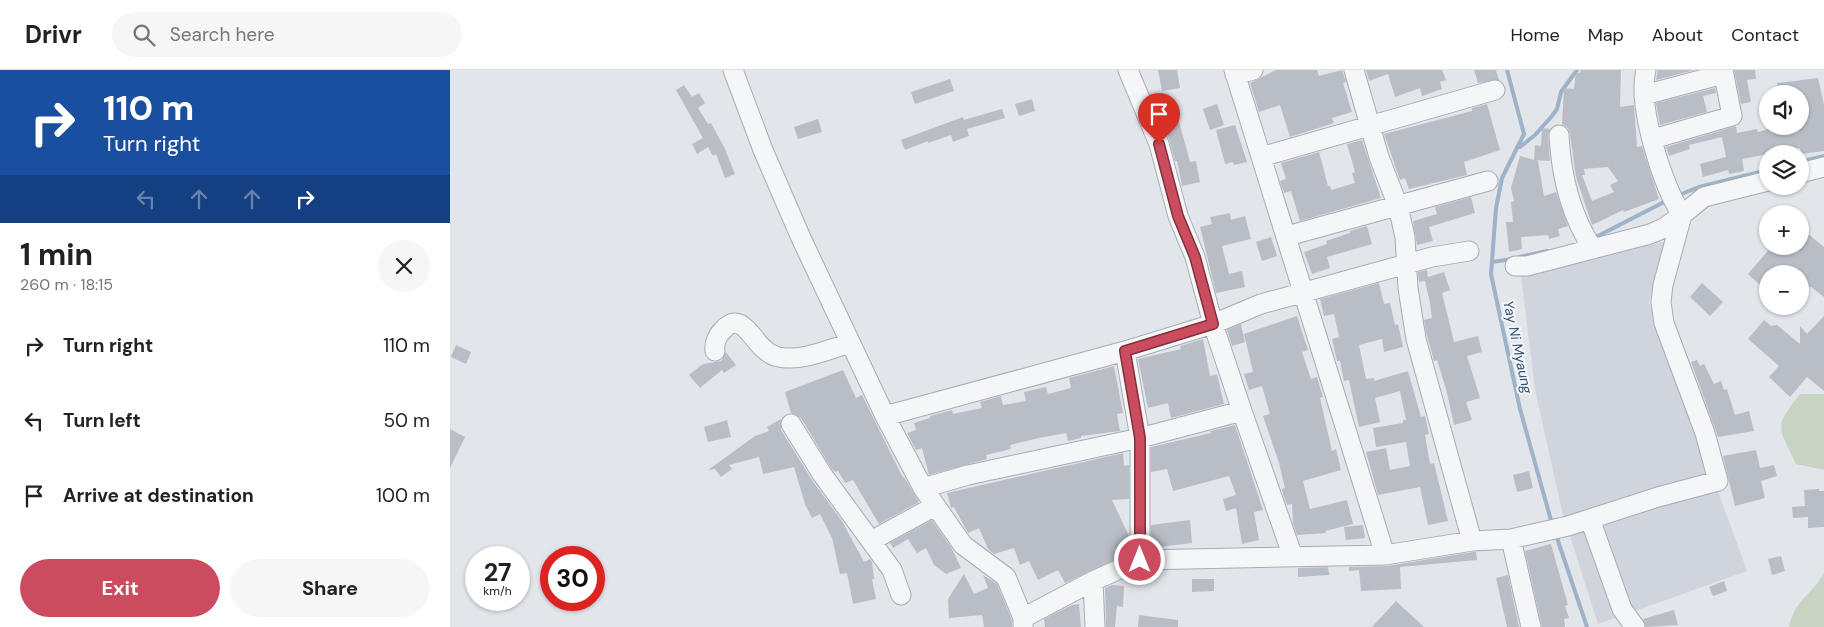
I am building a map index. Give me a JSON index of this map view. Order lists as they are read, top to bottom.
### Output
{
  "water": ["Yay Ni Myaung"],
  "page": {
    "header": "Drivr",
    "search": "Search here",
    "nav": [
      "Home",
      "Map",
      "About",
      "Contact"
    ],
    "turn": ["110 m", "Turn right"],
    "map_buttons": ["+", "−"],
    "heading": ["1 min", "260 m · 18:15"],
    "list": [
      {
        "name": "Turn right",
        "value": "110 m"
      },
      {
        "name": "Turn left",
        "value": "50 m"
      },
      {
        "name": "Arrive at destination",
        "value": "100 m"
      }
    ],
    "speed": "27 km/h",
    "limit": "30",
    "buttons": ["Exit", "Share"]
  }
}
